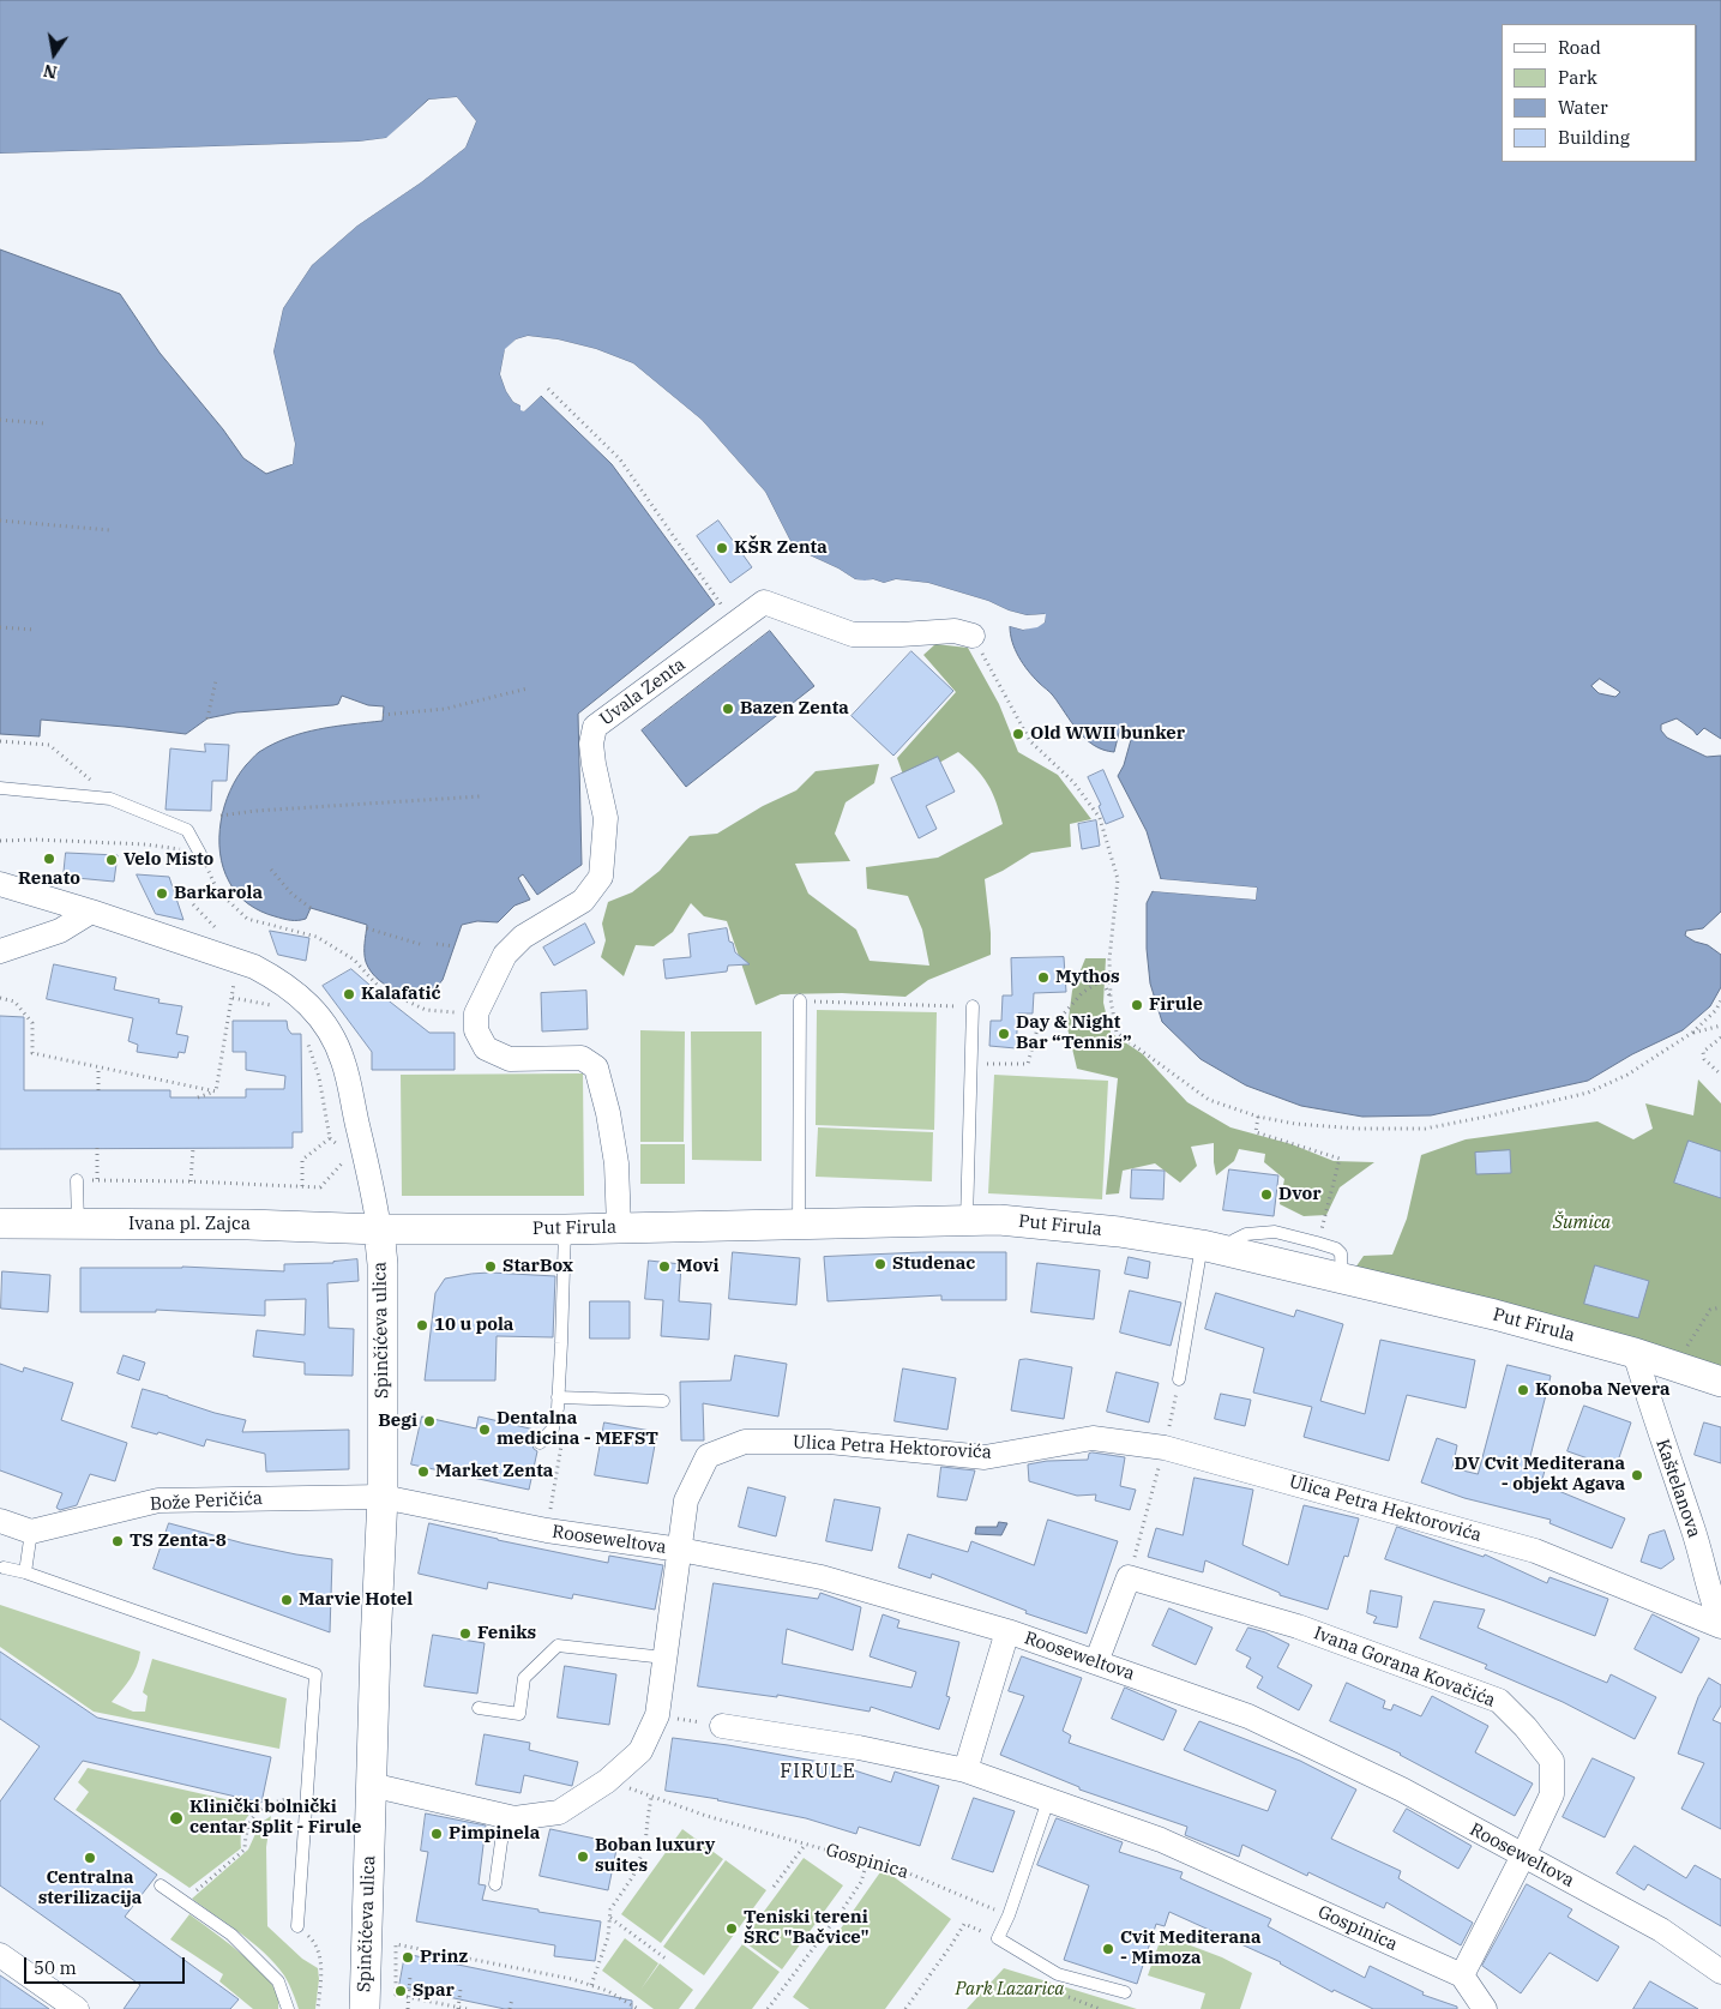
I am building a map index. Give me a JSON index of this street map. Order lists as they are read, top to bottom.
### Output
{
  "streets": {
    "street": [
      "Uvala Zenta",
      "Ivana pl. Zajca",
      "Put Firula",
      "Spinčićeva ulica",
      "Ulica Petra Hektorovića",
      "Kaštelanova",
      "Bože Peričića",
      "Rooseweltova",
      "Ivana Gorana Kovačića",
      "Gospinica"
    ]
  },
  "crossings": [
    ["Ivana pl. Zajca", "Put Firula"],
    ["Ivana pl. Zajca", "Spinčićeva ulica"],
    ["Put Firula", "Spinčićeva ulica"],
    ["Put Firula", "Kaštelanova"],
    ["Spinčićeva ulica", "Ulica Petra Hektorovića"],
    ["Spinčićeva ulica", "Bože Peričića"],
    ["Spinčićeva ulica", "Rooseweltova"],
    ["Ulica Petra Hektorovića", "Kaštelanova"],
    ["Ulica Petra Hektorovića", "Rooseweltova"],
    ["Ulica Petra Hektorovića", "Gospinica"],
    ["Bože Peričića", "Rooseweltova"],
    ["Rooseweltova", "Ivana Gorana Kovačića"],
    ["Ivana Gorana Kovačića", "Gospinica"]
  ],
  "districts": ["FIRULE"],
  "parks": ["Šumica", "Park Lazarica"],
  "places": [
    "KŠR Zenta",
    "Bazen Zenta",
    "Old WWII bunker",
    "Renato",
    "Velo Misto",
    "Barkarola",
    "Mythos",
    "Kalafatić",
    "Firule",
    "Day & Night Bar “Tennis”",
    "Dvor",
    "Studenac",
    "StarBox",
    "Movi",
    "10 u pola",
    "Konoba Nevera",
    "Begi",
    "Dentalna medicina - MEFST",
    "Market Zenta",
    "DV Cvit Mediterana - objekt Agava",
    "TS Zenta-8",
    "Marvie Hotel",
    "Feniks",
    "Klinički bolnički centar Split - Firule",
    "Pimpinela",
    "Boban luxury suites",
    "Centralna sterilizacija",
    "Teniski tereni ŠRC \"Bačvice\"",
    "Cvit Mediterana - Mimoza",
    "Prinz",
    "Spar"
  ],
  "legend": [
    "Road",
    "Park",
    "Water",
    "Building"
  ],
  "scale_bar": "50 m",
  "north": "bottom"
}
